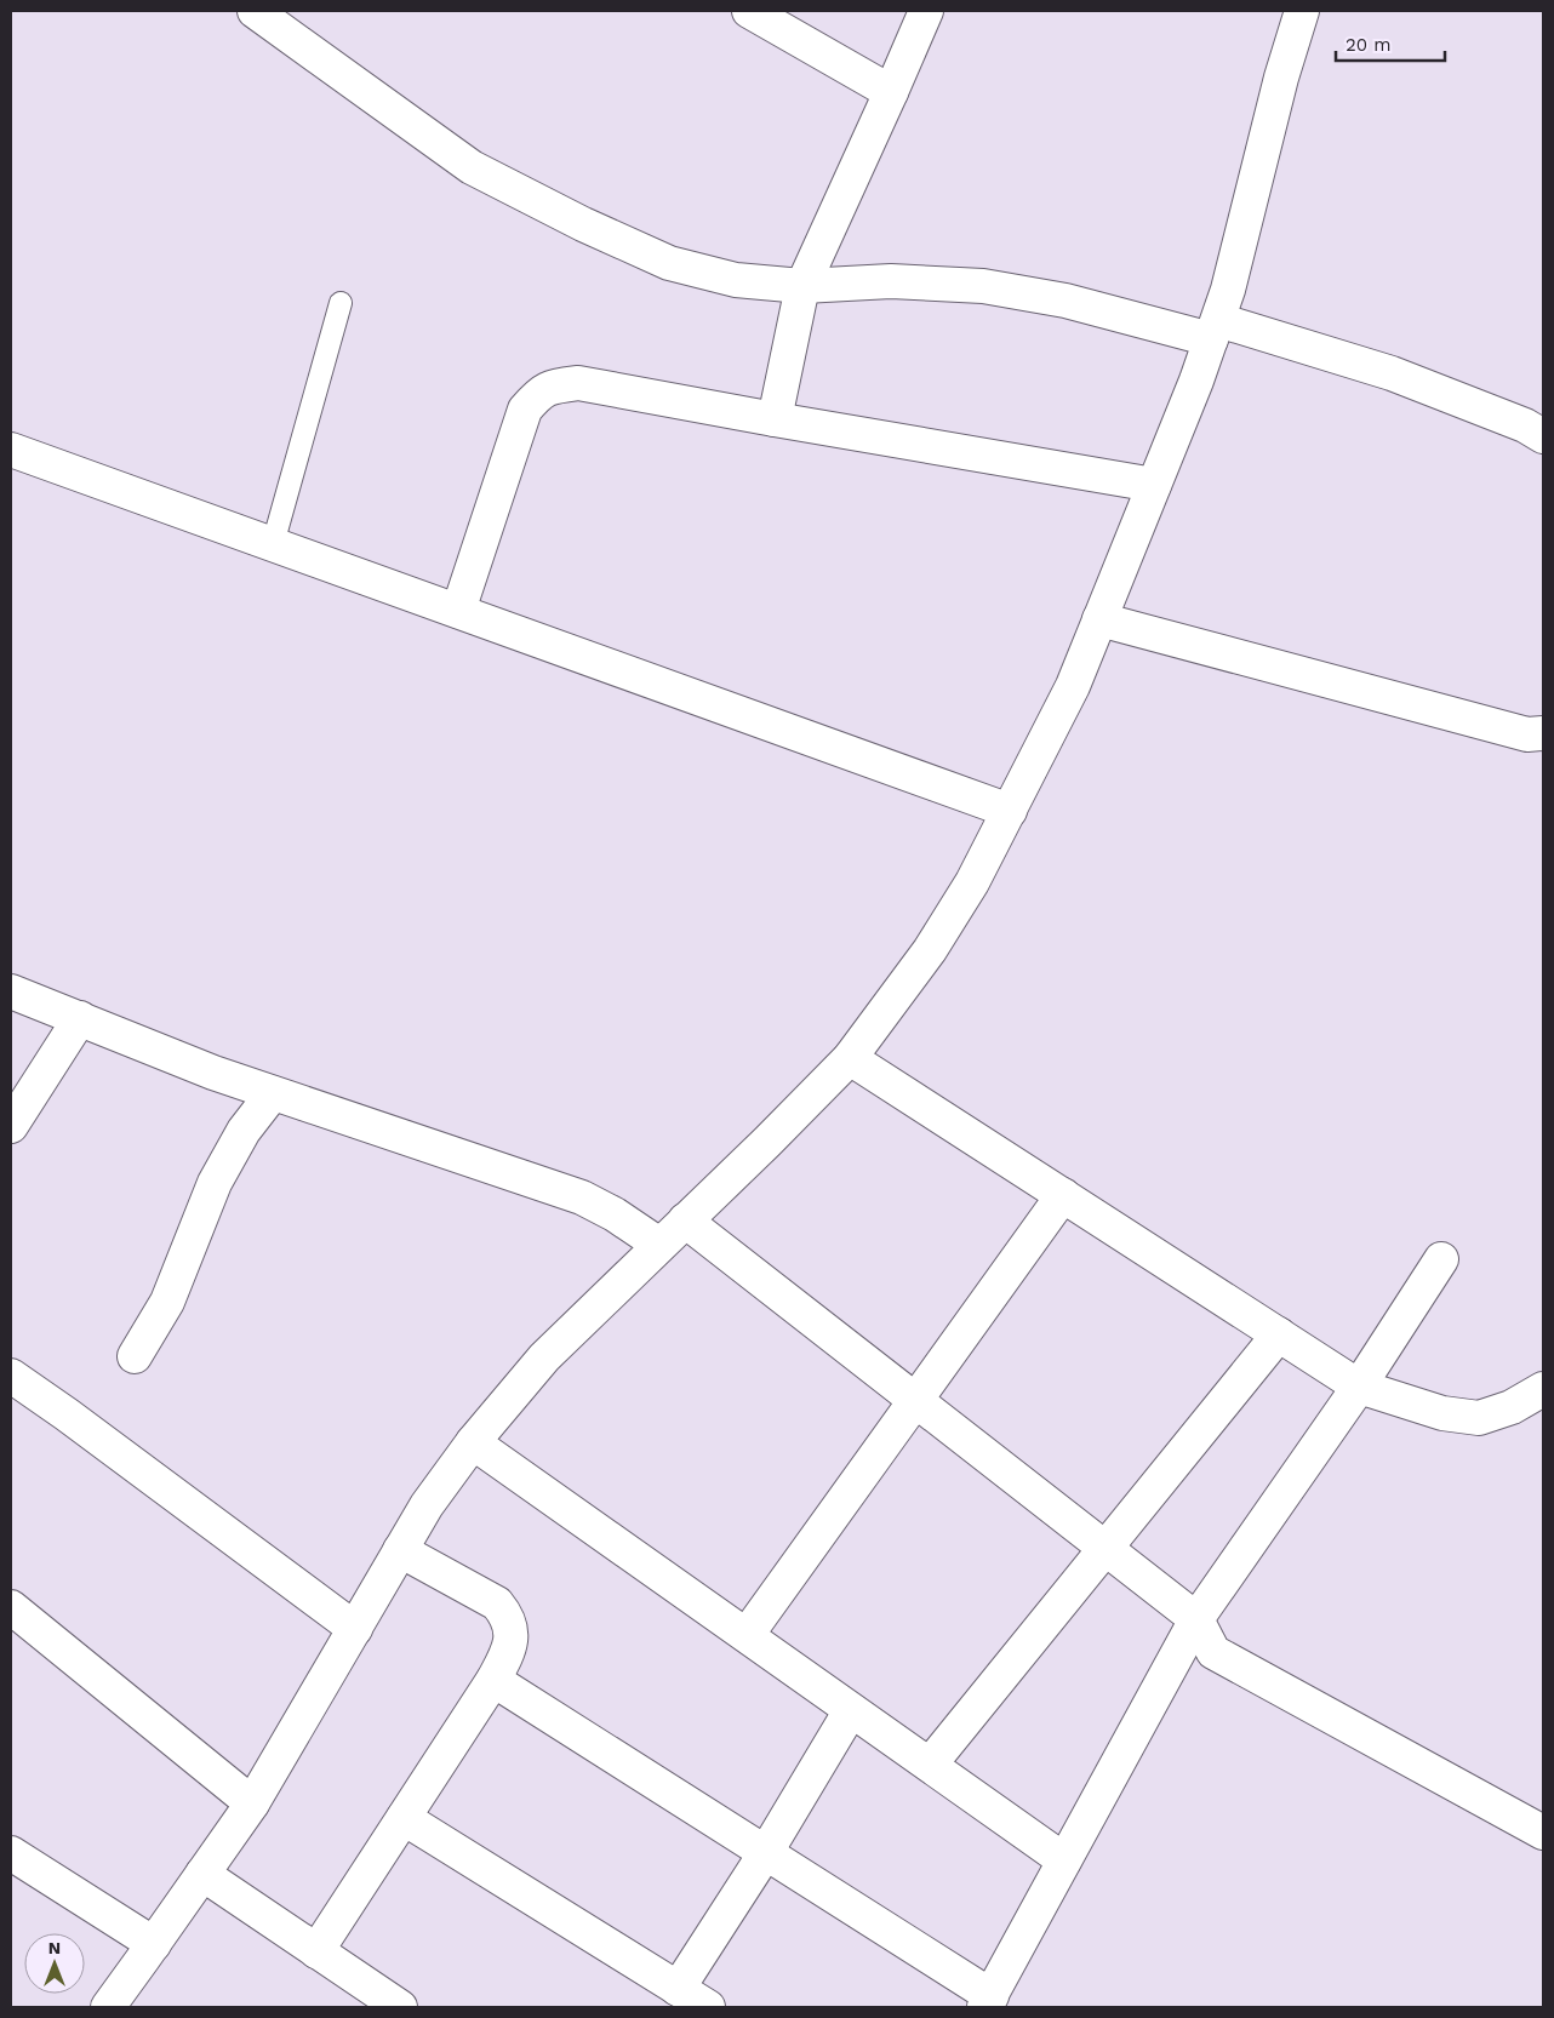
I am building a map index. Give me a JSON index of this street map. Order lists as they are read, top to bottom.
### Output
{
  "scale_bar": "20 m",
  "north": "top"
}
